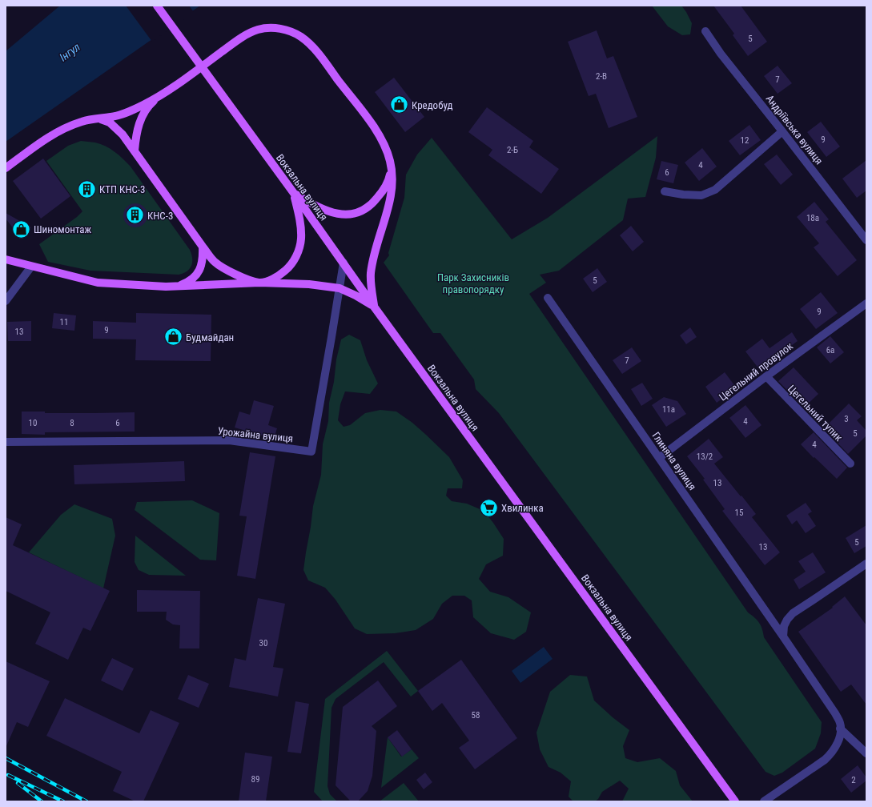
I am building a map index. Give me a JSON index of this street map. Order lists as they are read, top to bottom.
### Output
{
  "streets": {
    "main road": ["Вокзальна вулиця"],
    "street": [
      "Андріївська вулиця",
      "Цегельний провулок",
      "Цегельний тупик",
      "Урожайна вулиця",
      "Глиняна вулиця"
    ]
  },
  "crossings": [
    ["Вокзальна вулиця", "Урожайна вулиця"],
    ["Цегельний провулок", "Цегельний тупик"],
    ["Цегельний провулок", "Глиняна вулиця"]
  ],
  "water": ["Інгул"],
  "parks": ["Парк Захисників правопорядку"],
  "places": {
    "shop": ["Кредобуд", "Шиномонтаж", "Будмайдан"],
    "building": ["КТП КНС-3", "КНС-3"],
    "supermarket": ["Хвилинка"]
  },
  "house_numbers": [
    "5",
    "2-В",
    "7",
    "9",
    "12",
    "2-Б",
    "4",
    "6",
    "18а",
    "5",
    "9",
    "11",
    "9",
    "13",
    "6а",
    "7",
    "11а",
    "3",
    "4",
    "10",
    "8",
    "6",
    "5",
    "4",
    "13/2",
    "13",
    "15",
    "5",
    "13",
    "30",
    "58",
    "89",
    "2"
  ]
}
